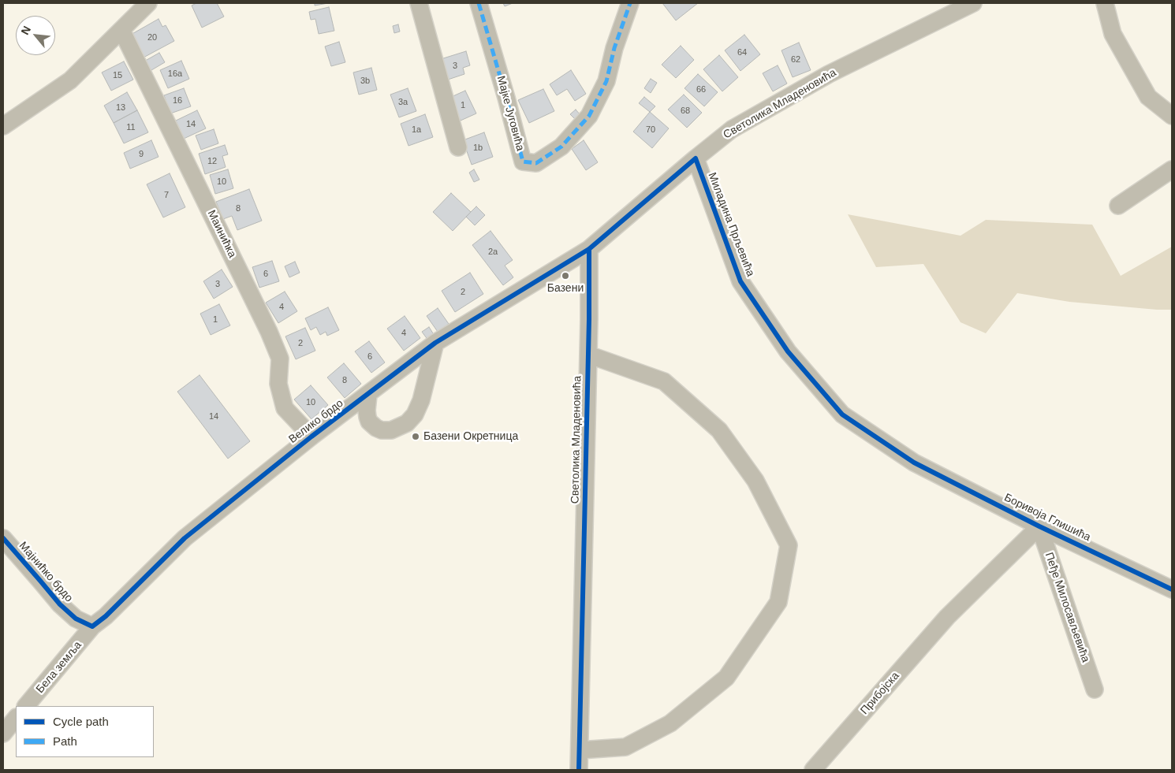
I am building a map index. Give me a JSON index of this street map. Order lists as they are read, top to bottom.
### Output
{
  "streets": {
    "street": [
      "Светолика Младеновића",
      "Мајке Југовића",
      "Миладина Прљевића",
      "Маинићка",
      "Велико брдо",
      "Боривоја Глишића",
      "Мајнићко брдо",
      "Пеђе Милосављевића",
      "Бела земља",
      "Прибојска"
    ]
  },
  "crossings": [
    ["Светолика Младеновића", "Миладина Прљевића"],
    ["Светолика Младеновића", "Велико брдо"],
    ["Миладина Прљевића", "Боривоја Глишића"],
    ["Маинићка", "Велико брдо"],
    ["Велико брдо", "Мајнићко брдо"],
    ["Велико брдо", "Бела земља"],
    ["Боривоја Глишића", "Пеђе Милосављевића"],
    ["Боривоја Глишића", "Прибојска"],
    ["Мајнићко брдо", "Бела земља"],
    ["Пеђе Милосављевића", "Прибојска"]
  ],
  "places": ["Базени", "Базени Окретница"],
  "house_numbers": [
    "20",
    "64",
    "62",
    "3",
    "16a",
    "15",
    "3b",
    "66",
    "16",
    "3a",
    "1",
    "13",
    "68",
    "14",
    "11",
    "1a",
    "70",
    "1b",
    "9",
    "12",
    "10",
    "7",
    "8",
    "2a",
    "6",
    "3",
    "2",
    "4",
    "1",
    "4",
    "2",
    "6",
    "8",
    "10",
    "14"
  ],
  "legend": ["Cycle path", "Path"],
  "north": "top left"
}
